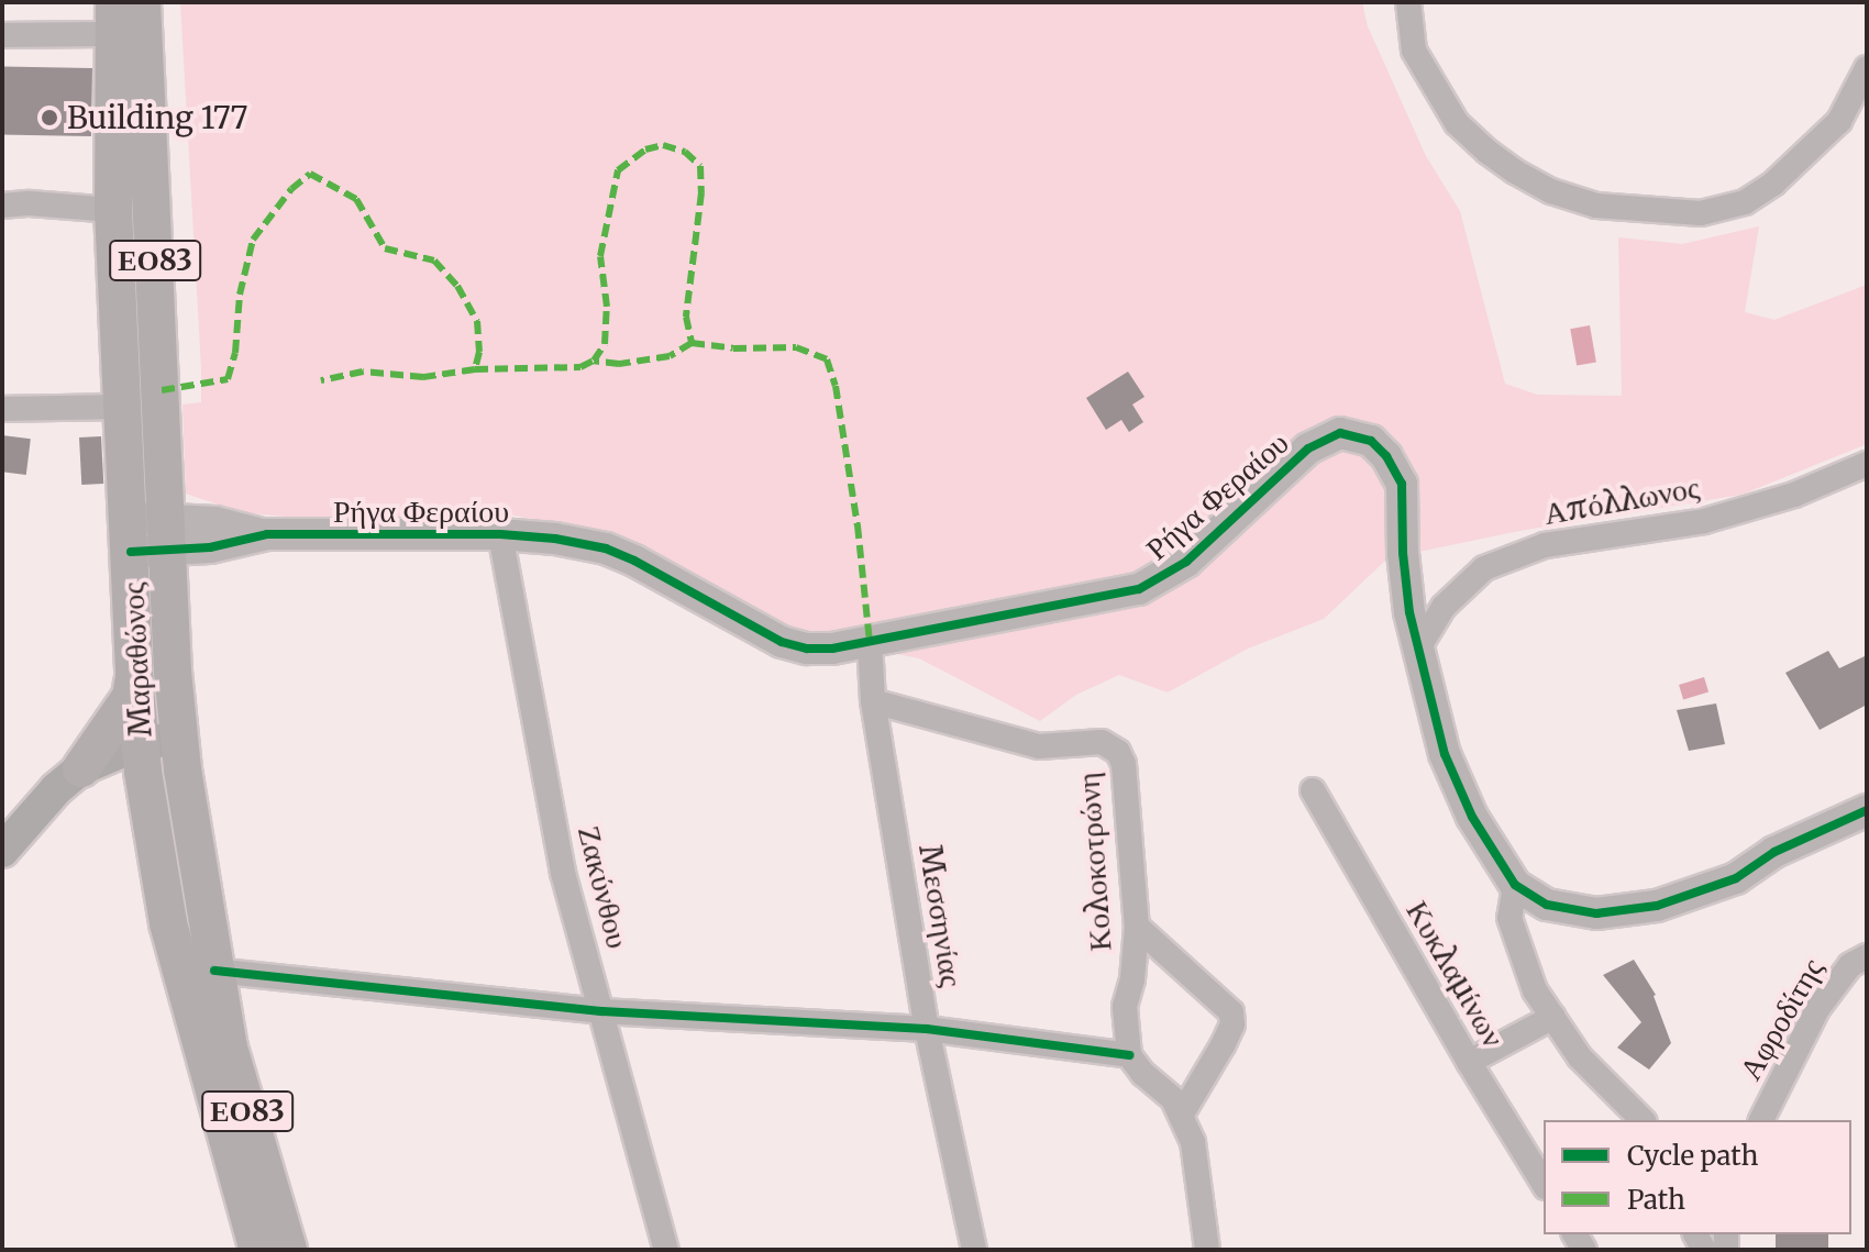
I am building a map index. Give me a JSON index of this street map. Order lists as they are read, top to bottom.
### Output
{
  "streets": {
    "main road": ["ΕΟ83", "Μαραθώνος"],
    "street": [
      "Ρήγα Φεραίου",
      "Απόλλωνος",
      "Κολοκοτρώνη",
      "Ζακύνθου",
      "Μεσσηνίας",
      "Κυκλαμίνων",
      "Αφροδίτης"
    ]
  },
  "crossings": [
    ["Ρήγα Φεραίου", "Απόλλωνος"],
    ["Ρήγα Φεραίου", "Μαραθώνος"],
    ["Ρήγα Φεραίου", "Ζακύνθου"],
    ["Ρήγα Φεραίου", "Μεσσηνίας"],
    ["Κολοκοτρώνη", "Μεσσηνίας"]
  ],
  "places": ["Building 177"],
  "legend": ["Cycle path", "Path"]
}
